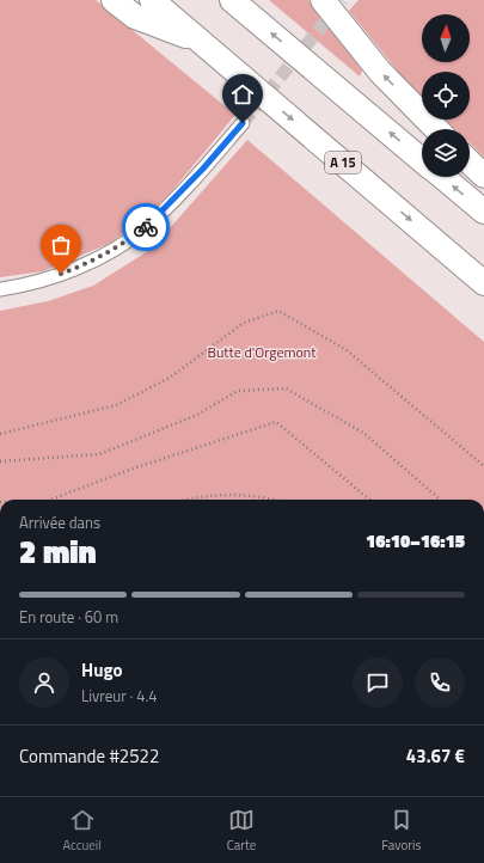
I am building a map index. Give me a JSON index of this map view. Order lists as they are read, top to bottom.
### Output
{
  "streets": {
    "highway": ["A 15"]
  },
  "parks": ["Butte d'Orgemont"],
  "north": "top",
  "page": {
    "heading": ["2 min", "Arrivée dans", "16:10–16:15"],
    "panel": [
      "Hugo",
      "Livreur · 4.4",
      "Commande #2522",
      "43.67 €"
    ],
    "bar": "En route · 60 m",
    "tabs": ["Accueil", "Carte", "Favoris"]
  }
}
